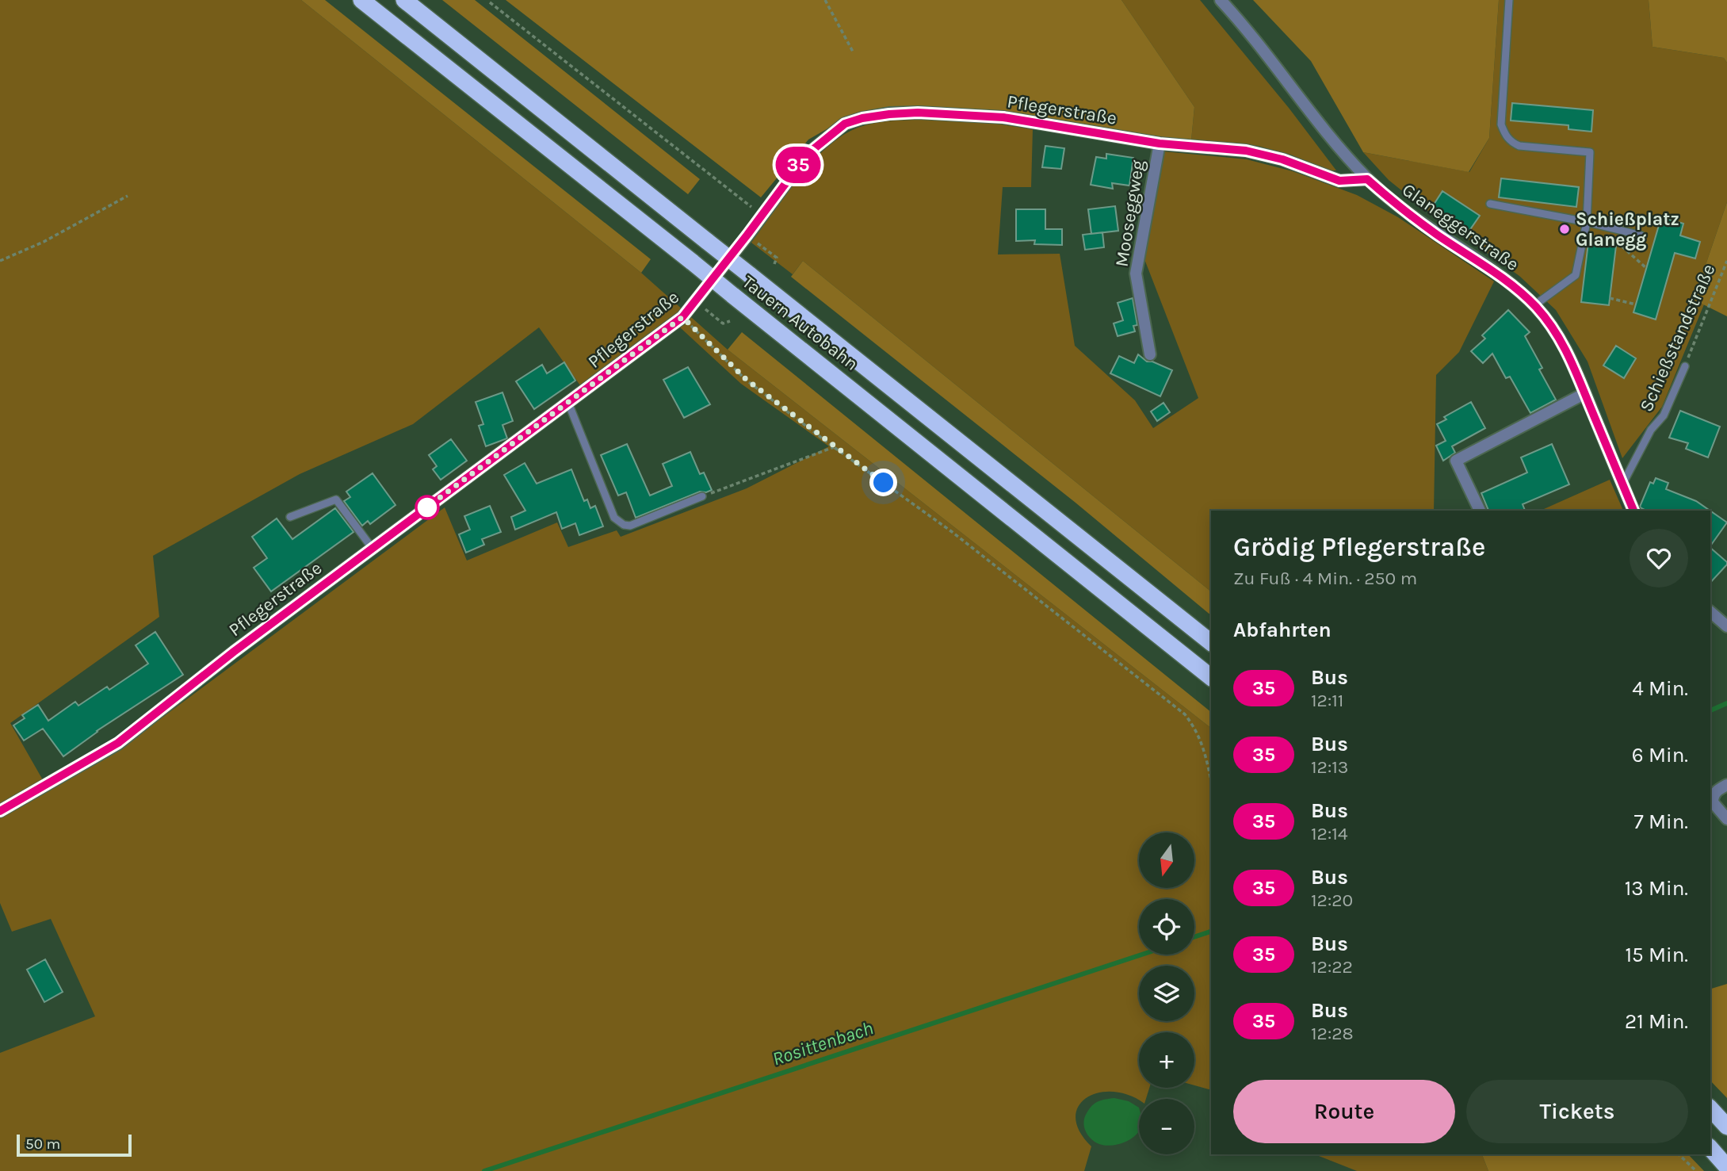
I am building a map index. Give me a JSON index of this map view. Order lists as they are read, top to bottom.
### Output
{
  "streets": {
    "highway": ["Tauern Autobahn"],
    "street": ["Pflegerstraße", "Mooseggweg", "Glaneggerstraße"],
    "lane": ["Schießstandstraße"]
  },
  "crossings": [
    ["Pflegerstraße", "Mooseggweg"],
    ["Pflegerstraße", "Glaneggerstraße"],
    ["Glaneggerstraße", "Schießstandstraße"]
  ],
  "water": ["Rosittenbach"],
  "places": ["Schießplatz Glanegg"],
  "lines": ["bus line 35"],
  "scale_bar": "50 m",
  "north": "bottom",
  "page": {
    "on_map": "35",
    "heading": [
      ["Grödig Pflegerstraße", "Zu Fuß · 4 Min. · 250 m"],
      "Abfahrten"
    ],
    "list": [
      {
        "mark": "35",
        "name": "Bus",
        "note": "12:11",
        "value": "4 Min."
      },
      {
        "mark": "35",
        "name": "Bus",
        "note": "12:13",
        "value": "6 Min."
      },
      {
        "mark": "35",
        "name": "Bus",
        "note": "12:14",
        "value": "7 Min."
      },
      {
        "mark": "35",
        "name": "Bus",
        "note": "12:20",
        "value": "13 Min."
      },
      {
        "mark": "35",
        "name": "Bus",
        "note": "12:22",
        "value": "15 Min."
      },
      {
        "mark": "35",
        "name": "Bus",
        "note": "12:28",
        "value": "21 Min."
      }
    ],
    "map_buttons": ["+", "−"],
    "buttons": ["Route", "Tickets"],
    "scale": "50 m"
  }
}
